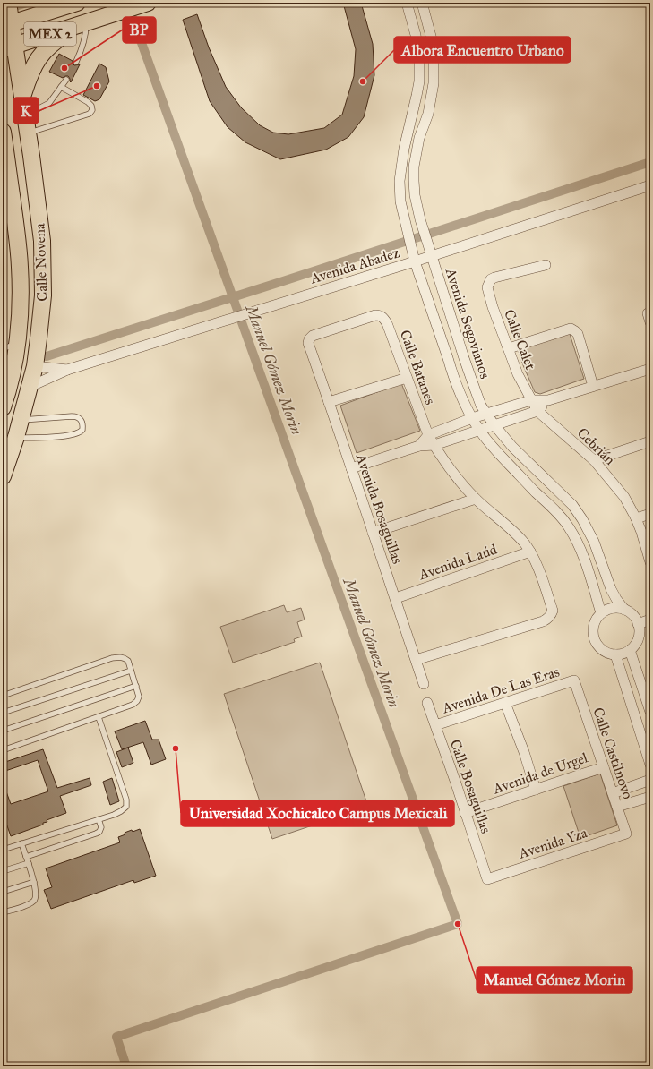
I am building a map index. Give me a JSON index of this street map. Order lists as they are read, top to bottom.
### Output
{
  "streets": {
    "main road": ["MEX 2", "Calle Novena"],
    "street": [
      "Avenida Abadez",
      "Avenida Segovianos",
      "Calle Calet",
      "Calle Batanes",
      "Cebrián",
      "Avenida Bosaguillas",
      "Avenida Laúd",
      "Avenida De Las Eras",
      "Calle Castilnovo",
      "Avenida de Urgel",
      "Calle Bosaguillas",
      "Avenida Yza"
    ]
  },
  "crossings": [
    ["MEX 2", "Calle Novena"],
    ["Calle Novena", "Avenida Abadez"],
    ["Avenida Abadez", "Avenida Segovianos"],
    ["Calle Calet", "Cebrián"],
    ["Calle Batanes", "Avenida Bosaguillas"],
    ["Calle Batanes", "Avenida Laúd"],
    ["Avenida Bosaguillas", "Avenida Laúd"],
    ["Avenida De Las Eras", "Calle Castilnovo"],
    ["Avenida De Las Eras", "Calle Bosaguillas"],
    ["Calle Castilnovo", "Avenida de Urgel"],
    ["Calle Castilnovo", "Avenida Yza"],
    ["Avenida de Urgel", "Calle Bosaguillas"],
    ["Calle Bosaguillas", "Avenida Yza"]
  ],
  "water": ["Manuel Gómez Morin"],
  "places": [
    "BP",
    "Albora Encuentro Urbano",
    "K",
    "Universidad Xochicalco Campus Mexicali",
    "Manuel Gómez Morin"
  ]
}
